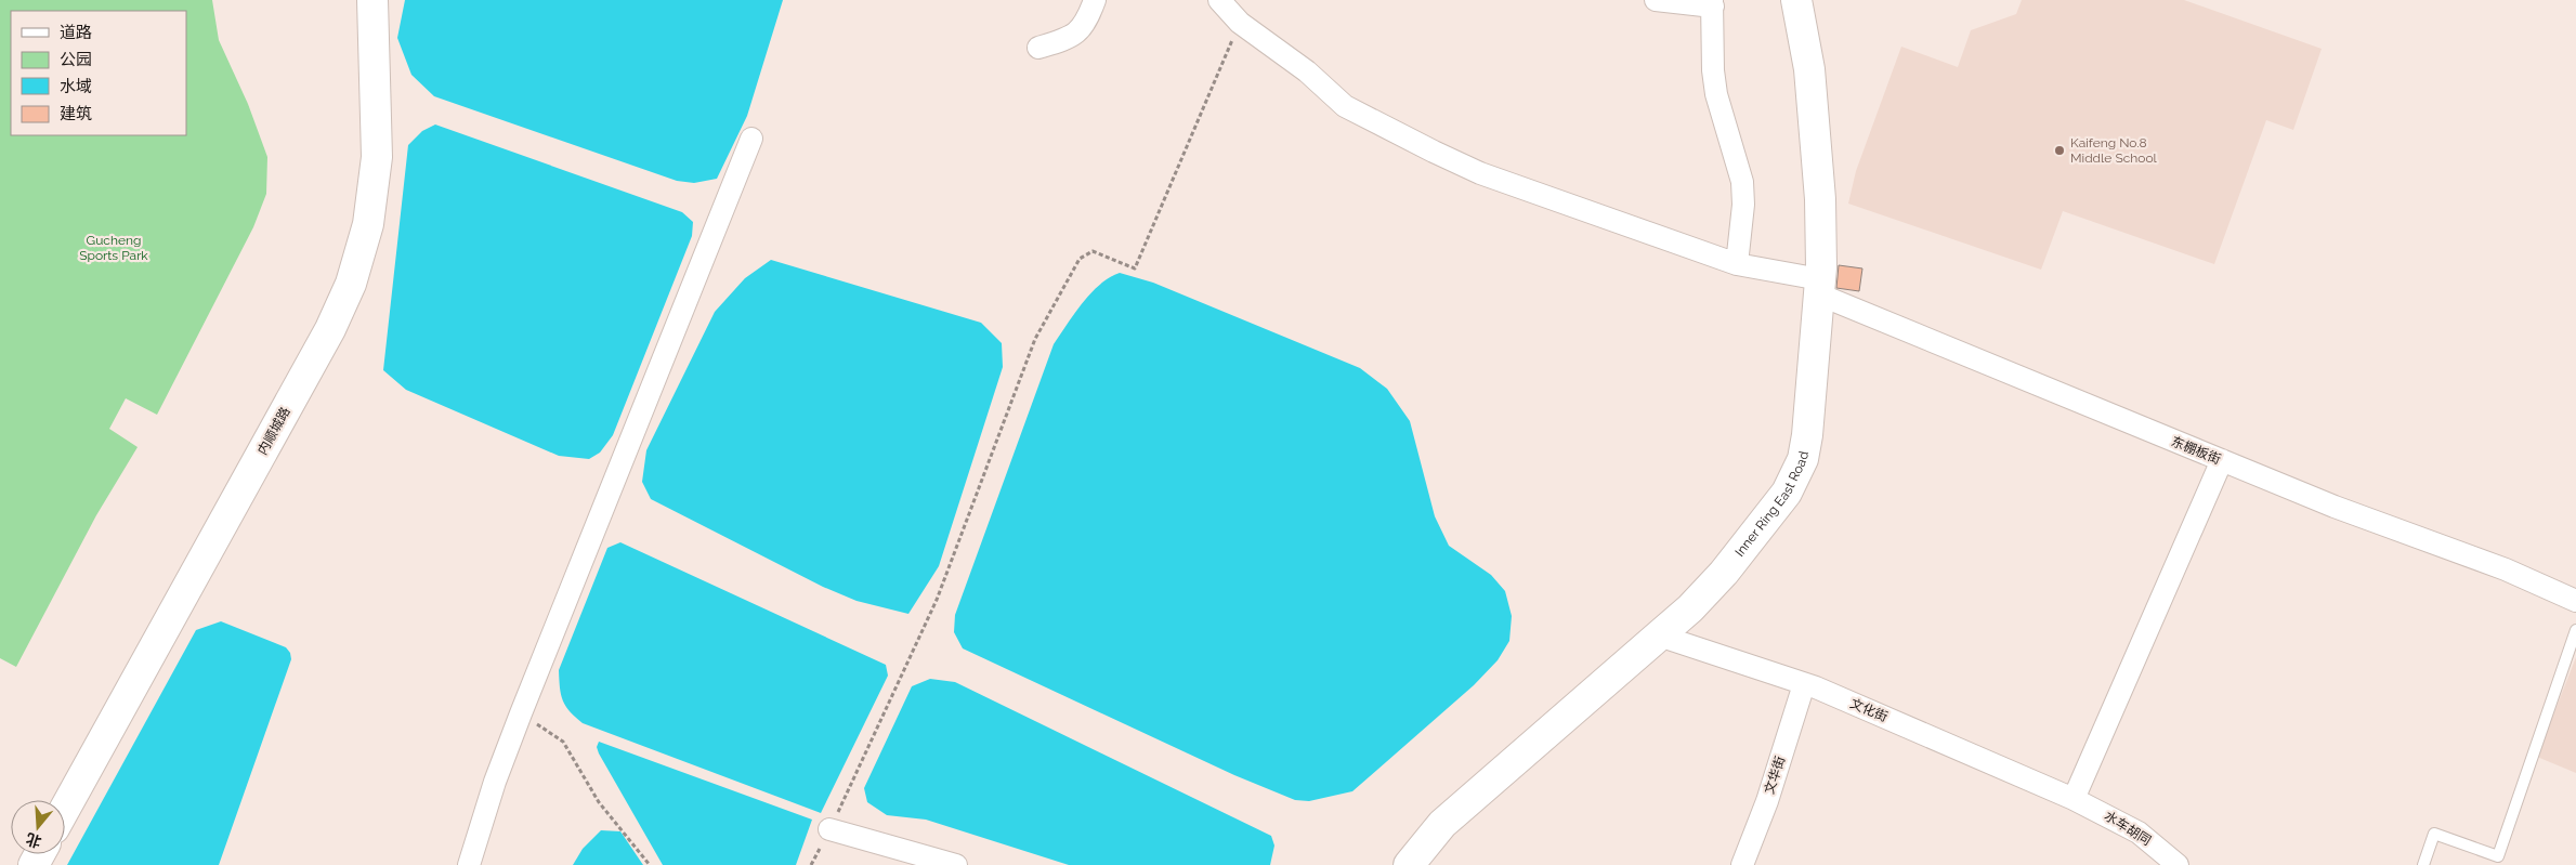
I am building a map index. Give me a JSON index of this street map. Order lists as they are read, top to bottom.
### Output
{
  "streets": {
    "street": [
      "内顺城路",
      "东棚板街",
      "Inner Ring East Road",
      "文化街",
      "文华街",
      "水车胡同"
    ]
  },
  "crossings": [
    ["东棚板街", "Inner Ring East Road"],
    ["Inner Ring East Road", "文化街"],
    ["文化街", "文华街"],
    ["文化街", "水车胡同"]
  ],
  "parks": ["Gucheng Sports Park"],
  "places": ["Kaifeng No.8 Middle School"],
  "legend": [
    "道路",
    "公园",
    "水域",
    "建筑"
  ],
  "north": "bottom"
}
